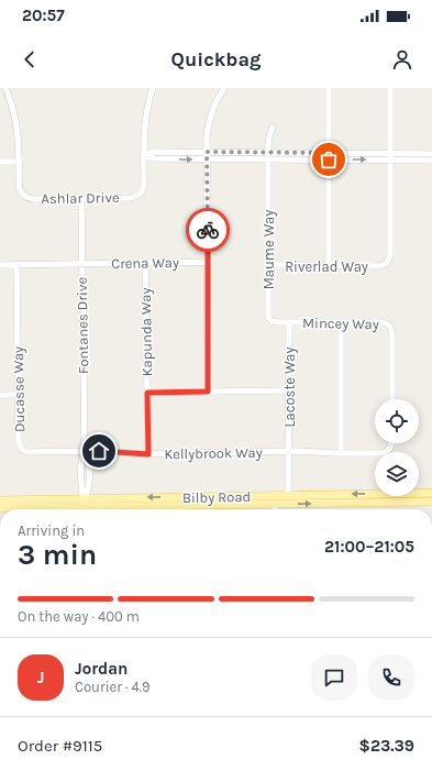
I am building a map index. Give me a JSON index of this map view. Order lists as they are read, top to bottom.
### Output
{
  "streets": {
    "main road": ["Bilby Road"],
    "street": [
      "Ashlar Drive",
      "Maume Way",
      "Crena Way",
      "Riverlad Way",
      "Mincey Way",
      "Fontanes Drive",
      "Kapunda Way",
      "Lacoste Way",
      "Ducasse Way",
      "Kellybrook Way"
    ]
  },
  "crossings": [
    ["Ashlar Drive", "Fontanes Drive"],
    ["Maume Way", "Riverlad Way"],
    ["Maume Way", "Mincey Way"],
    ["Maume Way", "Lacoste Way"],
    ["Crena Way", "Fontanes Drive"],
    ["Crena Way", "Kapunda Way"],
    ["Crena Way", "Ducasse Way"],
    ["Mincey Way", "Lacoste Way"],
    ["Fontanes Drive", "Ducasse Way"],
    ["Fontanes Drive", "Kellybrook Way"],
    ["Fontanes Drive", "Bilby Road"],
    ["Kapunda Way", "Kellybrook Way"],
    ["Lacoste Way", "Kellybrook Way"],
    ["Lacoste Way", "Bilby Road"],
    ["Ducasse Way", "Kellybrook Way"]
  ],
  "page": {
    "status": "20:57",
    "header": "Quickbag",
    "heading": ["3 min", "Arriving in", "21:00–21:05"],
    "panel": [
      "Jordan",
      "Courier · 4.9",
      "Order #9115",
      "$23.39"
    ],
    "bar": "On the way · 400 m",
    "round": "J"
  }
}
